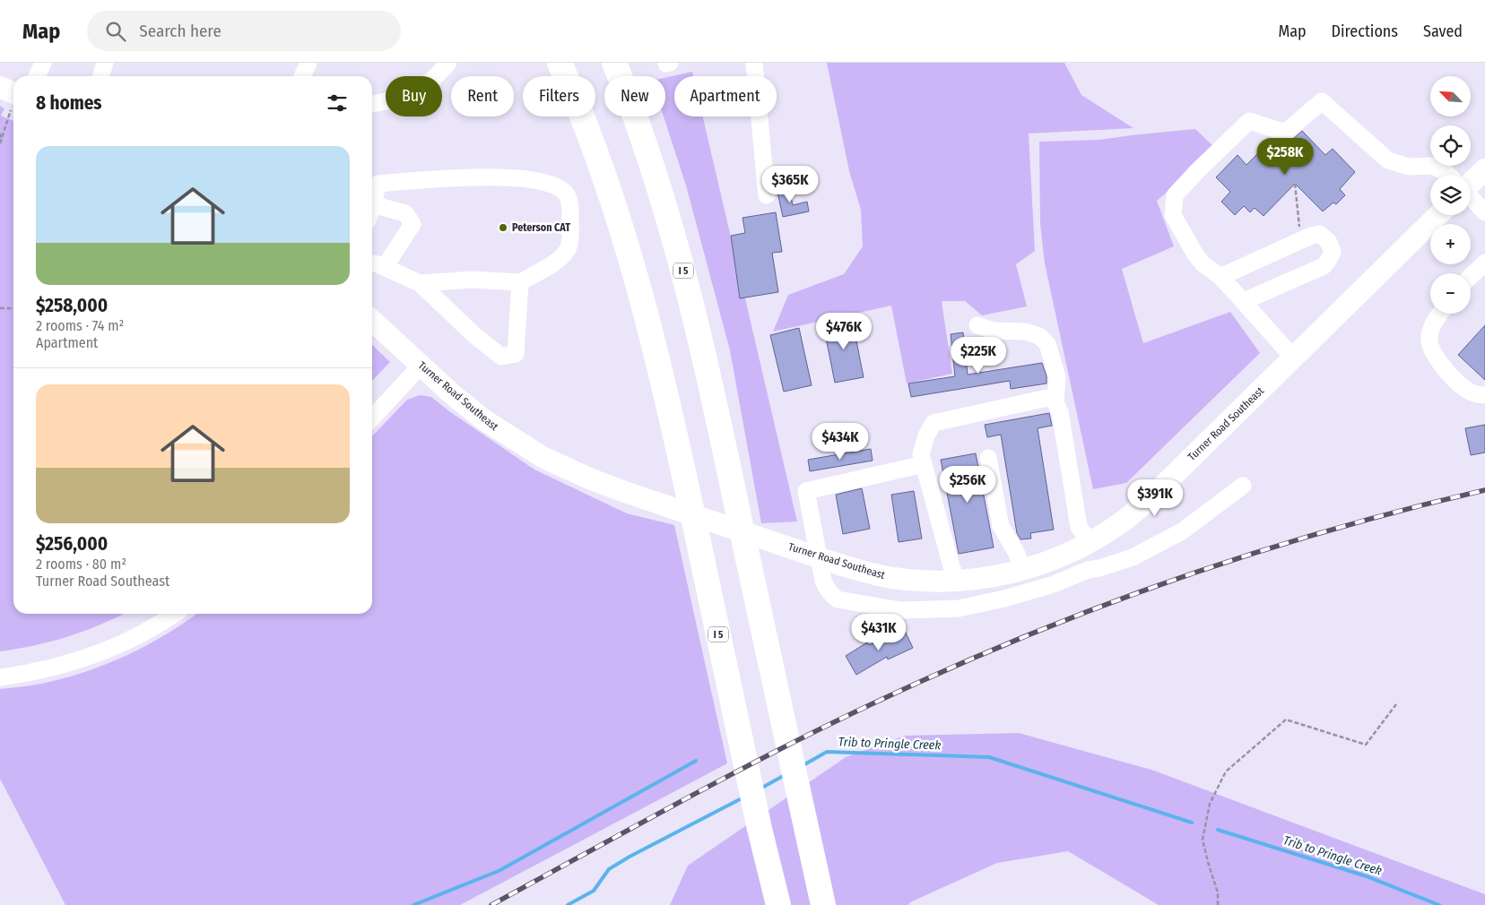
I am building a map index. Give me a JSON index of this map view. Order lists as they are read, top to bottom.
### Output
{
  "streets": {
    "highway": ["I 5"],
    "main road": ["Turner Road Southeast"]
  },
  "water": ["Trib to Pringle Creek"],
  "places": ["Peterson CAT"],
  "north": "top left",
  "page": {
    "header": "Map",
    "search": "Search here",
    "nav": ["Map", "Directions", "Saved"],
    "map_buttons": ["+", "−"],
    "chip": [
      "Buy",
      "Rent",
      "Filters",
      "New",
      "Apartment"
    ],
    "heading": "8 homes",
    "list": [
      {
        "name": "$258,000",
        "note": "2 rooms · 74 m² · Apartment"
      },
      {
        "name": "$256,000",
        "note": "2 rooms · 80 m² · Turner Road Southeast"
      }
    ],
    "price": [
      "$258K",
      "$365K",
      "$476K",
      "$225K",
      "$434K",
      "$256K",
      "$391K",
      "$431K"
    ]
  }
}
